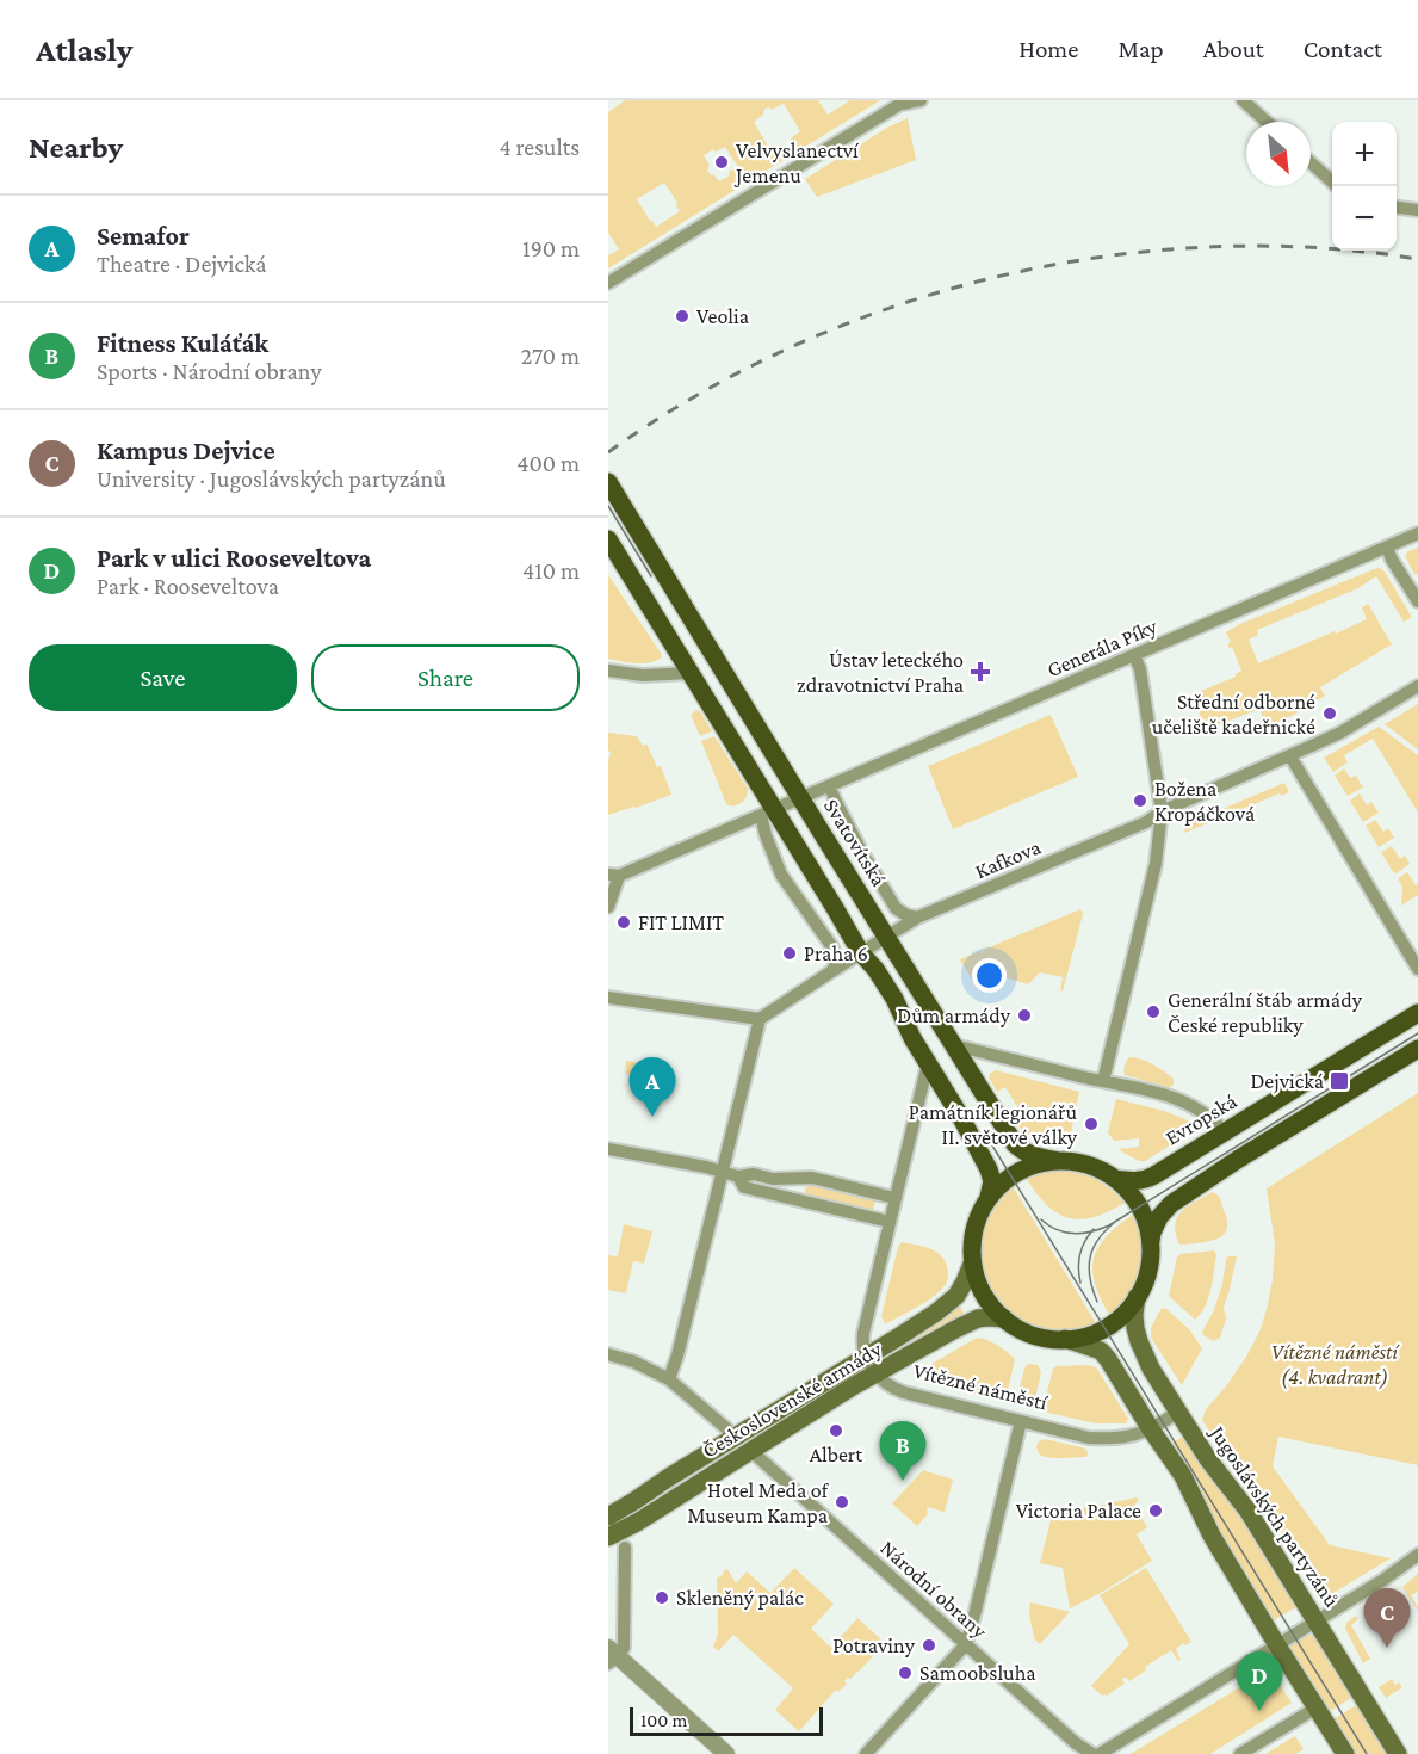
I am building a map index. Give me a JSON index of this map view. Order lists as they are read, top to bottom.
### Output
{
  "streets": {
    "main road": [
      "Svatovítská",
      "Evropská",
      "Československé armády",
      "Jugoslávských partyzánů"
    ],
    "street": [
      "Generála Píky",
      "Kafkova",
      "Vítězné náměstí",
      "Národní obrany"
    ]
  },
  "crossings": [
    ["Generála Píky", "Svatovítská"],
    ["Svatovítská", "Kafkova"],
    ["Svatovítská", "Evropská"],
    ["Svatovítská", "Československé armády"],
    ["Svatovítská", "Jugoslávských partyzánů"],
    ["Evropská", "Československé armády"],
    ["Evropská", "Jugoslávských partyzánů"],
    ["Vítězné náměstí", "Československé armády"],
    ["Vítězné náměstí", "Jugoslávských partyzánů"],
    ["Československé armády", "Jugoslávských partyzánů"],
    ["Československé armády", "Národní obrany"]
  ],
  "parks": ["Vítězné náměstí (4. kvadrant)"],
  "places": {
    "other": [
      "Velvyslanectví Jemenu",
      "Veolia",
      "Střední odborné učeliště kadeřnické",
      "Božena Kropáčková",
      "FIT LIMIT",
      "Praha 6",
      "Generální štáb armády České republiky",
      "Dům armády",
      "Památník legionářů II. světové války",
      "Albert",
      "Hotel Meda of Museum Kampa",
      "Victoria Palace",
      "Skleněný palác",
      "Potraviny",
      "Samoobsluha"
    ],
    "health": ["Ústav leteckého zdravotnictví Praha"],
    "transit": ["Dejvická"]
  },
  "scale_bar": "100 m",
  "north": "bottom right",
  "page": {
    "header": "Atlasly",
    "nav": [
      "Home",
      "Map",
      "About",
      "Contact"
    ],
    "heading": ["Nearby", "4 results"],
    "map_buttons": ["+", "−"],
    "list": [
      {
        "mark": "A",
        "name": "Semafor",
        "note": "Theatre · Dejvická",
        "value": "190 m"
      },
      {
        "mark": "B",
        "name": "Fitness Kuláťák",
        "note": "Sports · Národní obrany",
        "value": "270 m"
      },
      {
        "mark": "C",
        "name": "Kampus Dejvice",
        "note": "University · Jugoslávských partyzánů",
        "value": "400 m"
      },
      {
        "mark": "D",
        "name": "Park v ulici Rooseveltova",
        "note": "Park · Rooseveltova",
        "value": "410 m"
      }
    ],
    "buttons": ["Save", "Share"],
    "pins": [
      "A",
      "B",
      "C",
      "D"
    ],
    "scale": "100 m"
  }
}
